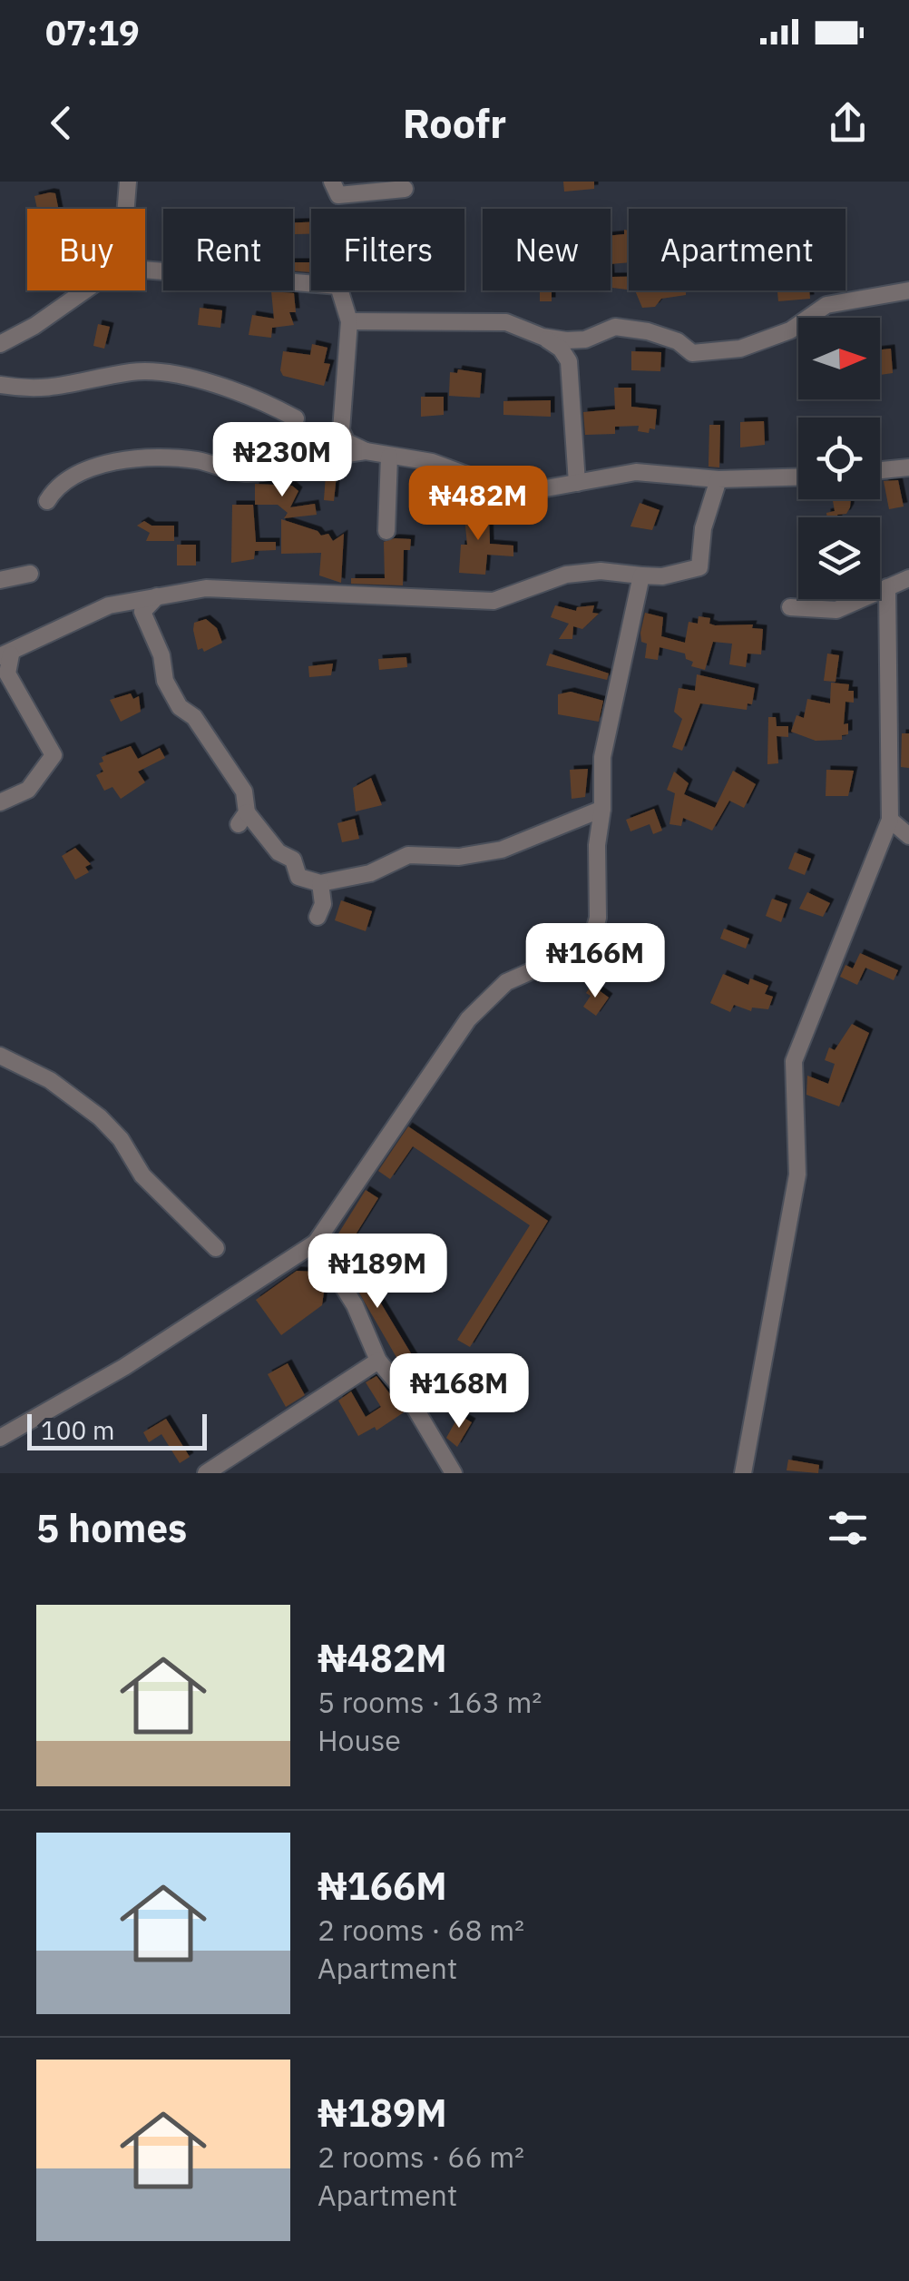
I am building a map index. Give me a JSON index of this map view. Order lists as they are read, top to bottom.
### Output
{
  "scale_bar": "100 m",
  "north": "right",
  "page": {
    "status": "07:19",
    "header": "Roofr",
    "chip": [
      "Buy",
      "Rent",
      "Filters",
      "New",
      "Apartment"
    ],
    "price": [
      "₦230M",
      "₦482M",
      "₦166M",
      "₦189M",
      "₦168M"
    ],
    "scale": "100 m",
    "heading": "5 homes",
    "list": [
      {
        "name": "₦482M",
        "note": "5 rooms · 163 m² · House"
      },
      {
        "name": "₦166M",
        "note": "2 rooms · 68 m² · Apartment"
      },
      {
        "name": "₦189M",
        "note": "2 rooms · 66 m² · Apartment"
      }
    ]
  }
}
